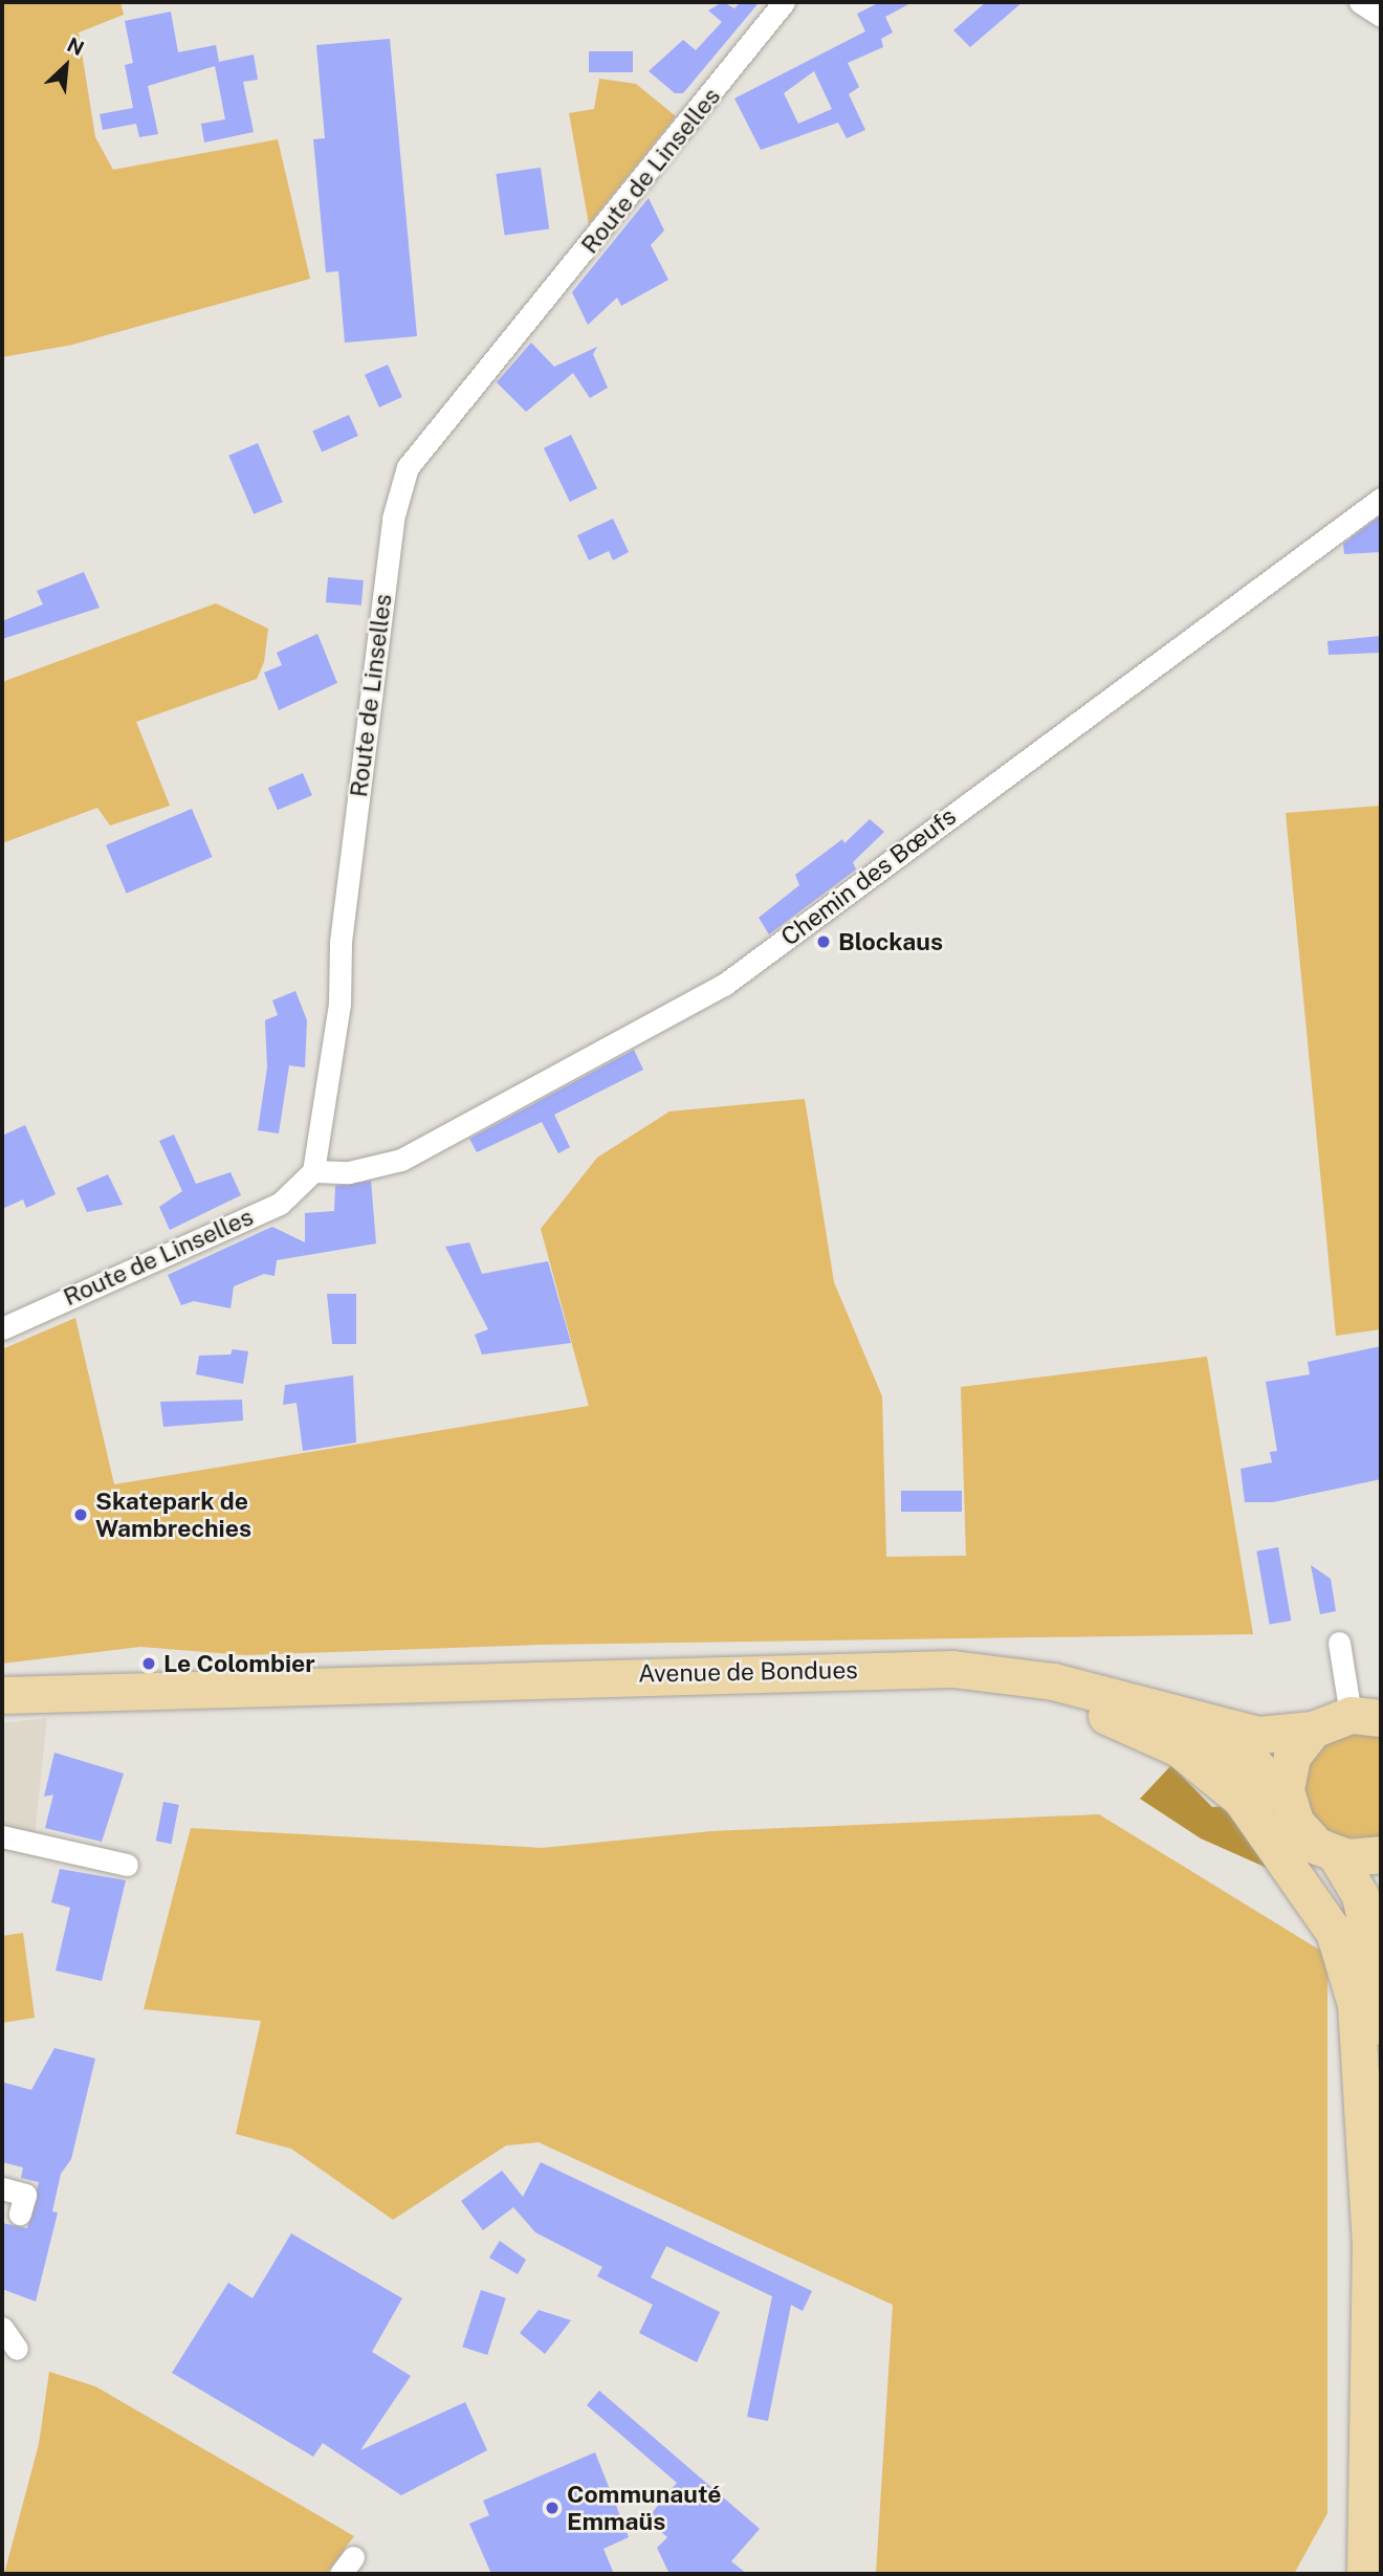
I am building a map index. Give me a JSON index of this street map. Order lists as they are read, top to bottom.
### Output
{
  "streets": {
    "main road": ["Avenue de Bondues"],
    "street": ["Route de Linselles", "Chemin des Bœufs"]
  },
  "crossings": [
    ["Route de Linselles", "Chemin des Bœufs"]
  ],
  "places": [
    "Blockaus",
    "Skatepark de Wambrechies",
    "Le Colombier",
    "Communauté Emmaüs"
  ],
  "north": "top right"
}
